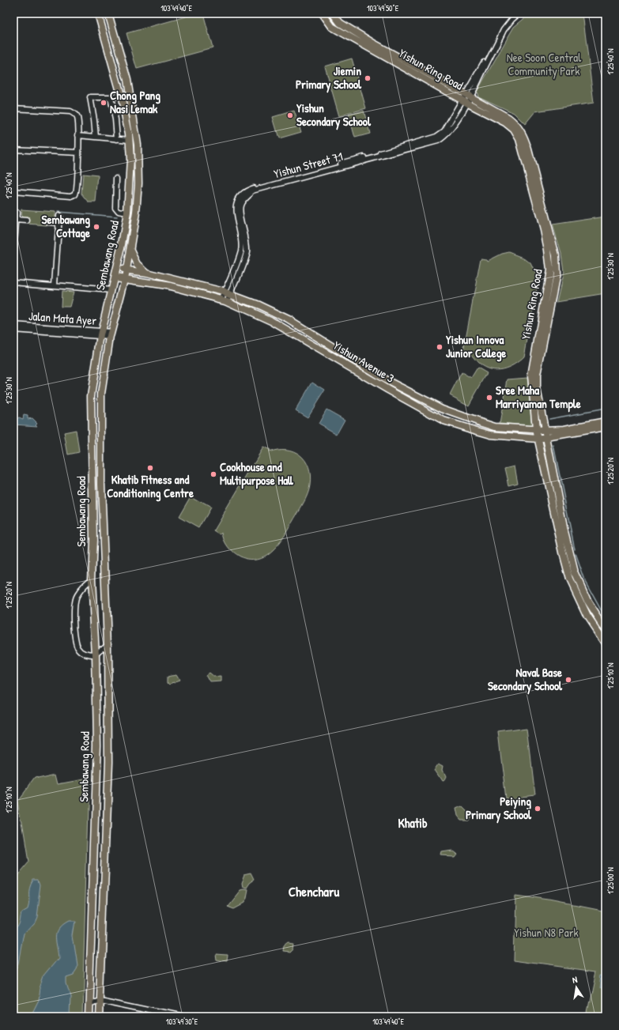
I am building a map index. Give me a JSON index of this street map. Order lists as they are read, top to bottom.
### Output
{
  "streets": {
    "main road": ["Yishun Ring Road", "Sembawang Road", "Yishun Avenue 3"],
    "street": ["Yishun Street 71", "Jalan Mata Ayer"]
  },
  "crossings": [
    ["Yishun Ring Road", "Yishun Street 71"],
    ["Yishun Ring Road", "Yishun Avenue 3"],
    ["Yishun Street 71", "Yishun Avenue 3"],
    ["Sembawang Road", "Jalan Mata Ayer"],
    ["Sembawang Road", "Yishun Avenue 3"]
  ],
  "districts": ["Khatib", "Chencharu"],
  "parks": ["Nee Soon Central Community Park", "Yishun N8 Park"],
  "places": [
    "Jiemin Primary School",
    "Chong Pang Nasi Lemak",
    "Yishun Secondary School",
    "Sembawang Cottage",
    "Yishun Innova Junior College",
    "Sree Maha Marriyaman Temple",
    "Khatib Fitness and Conditioning Centre",
    "Cookhouse and Multipurpose Hall",
    "Naval Base Secondary School",
    "Peiying Primary School"
  ],
  "north": "top",
  "coordinates": [
    "103°49'40\"E",
    "103°49'50\"E",
    "1°25'40\"N",
    "1°25'30\"N",
    "1°25'20\"N",
    "1°25'10\"N",
    "1°25'00\"N",
    "103°49'30\"E"
  ]
}
